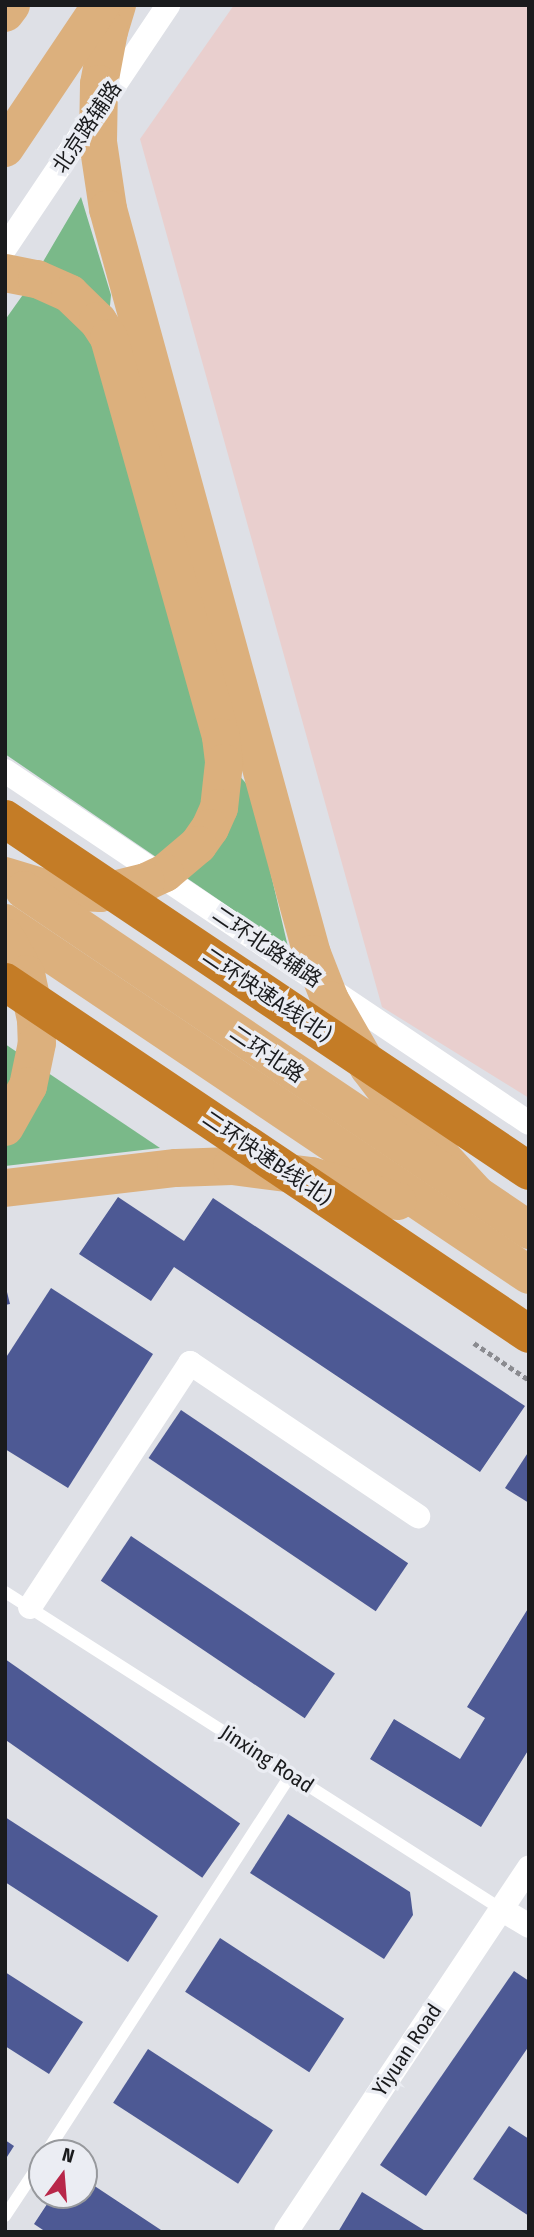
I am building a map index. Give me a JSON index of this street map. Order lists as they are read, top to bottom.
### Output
{
  "streets": {
    "highway": ["二环快速A线(北)", "二环快速B线(北)"],
    "main road": ["二环北路"],
    "street": [
      "北京路辅路",
      "二环北路辅路",
      "Jinxing Road",
      "Yiyuan Road"
    ]
  },
  "crossings": [
    ["Jinxing Road", "Yiyuan Road"]
  ],
  "north": "top"
}
